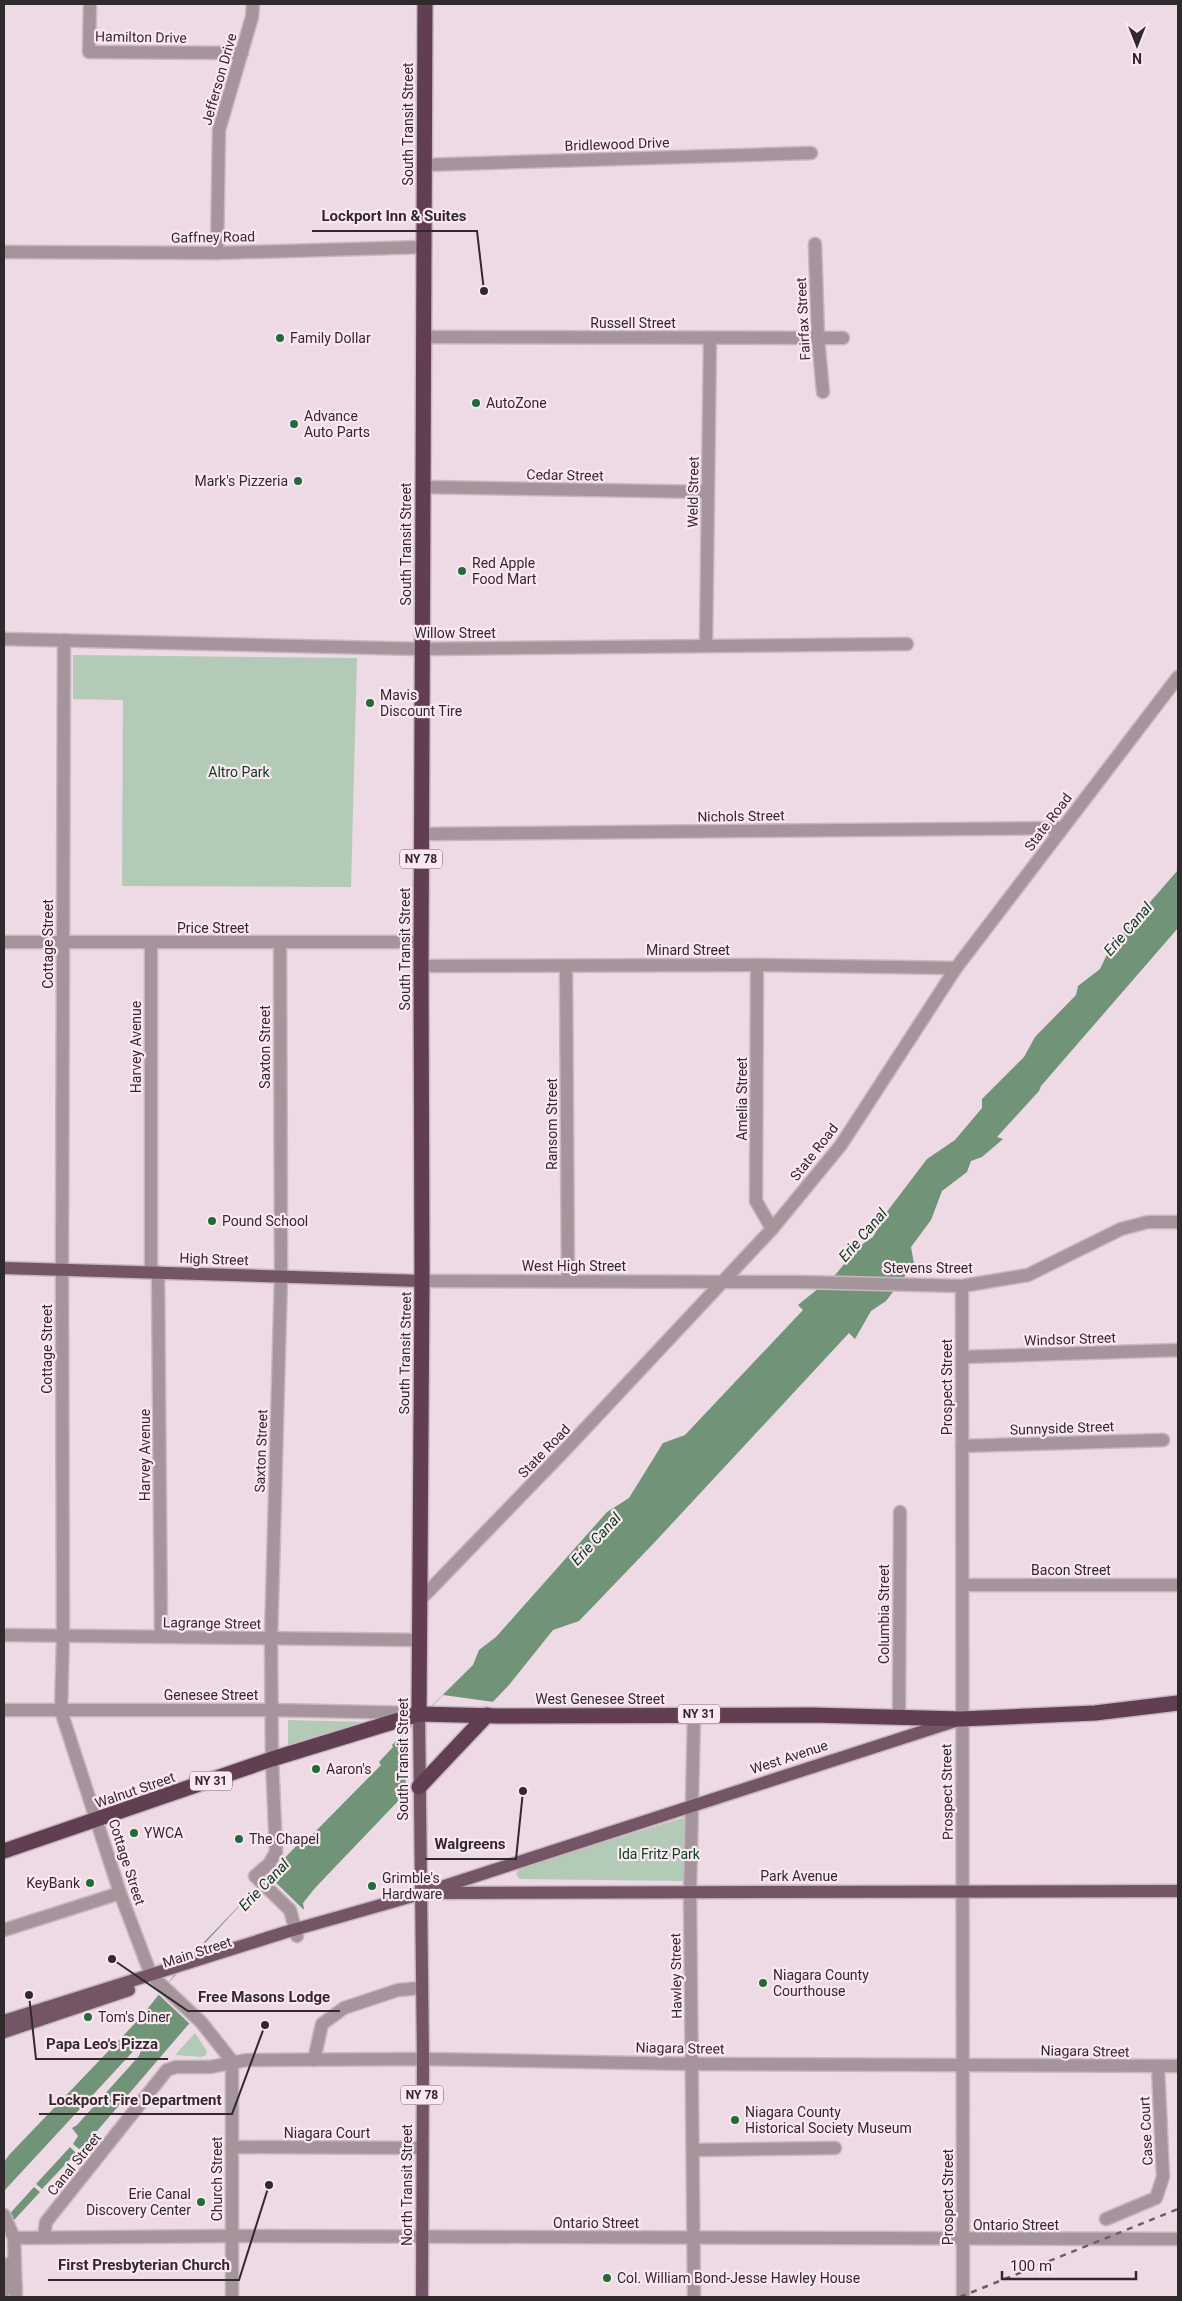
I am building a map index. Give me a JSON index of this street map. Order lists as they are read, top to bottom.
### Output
{
  "streets": {
    "highway": [
      "South Transit Street",
      "NY 78",
      "West Genesee Street",
      "NY 31",
      "West Avenue",
      "Walnut Street"
    ],
    "main road": [
      "High Street",
      "Park Avenue",
      "Main Street",
      "North Transit Street"
    ],
    "street": [
      "Hamilton Drive",
      "Jefferson Drive",
      "Bridlewood Drive",
      "Gaffney Road",
      "Fairfax Street",
      "Russell Street",
      "Cedar Street",
      "Weld Street",
      "Willow Street",
      "Nichols Street",
      "State Road",
      "Price Street",
      "Cottage Street",
      "Minard Street",
      "Harvey Avenue",
      "Saxton Street",
      "Amelia Street",
      "Ransom Street",
      "West High Street",
      "Stevens Street",
      "Windsor Street",
      "Prospect Street",
      "Sunnyside Street",
      "Bacon Street",
      "Columbia Street",
      "Lagrange Street",
      "Genesee Street",
      "Hawley Street",
      "Niagara Street",
      "Case Court",
      "Niagara Court",
      "Canal Street",
      "Church Street",
      "Ontario Street"
    ]
  },
  "crossings": [
    ["Hamilton Drive", "Jefferson Drive"],
    ["Jefferson Drive", "Gaffney Road"],
    ["South Transit Street", "Bridlewood Drive"],
    ["South Transit Street", "Gaffney Road"],
    ["South Transit Street", "Russell Street"],
    ["South Transit Street", "Cedar Street"],
    ["South Transit Street", "Willow Street"],
    ["South Transit Street", "Nichols Street"],
    ["South Transit Street", "State Road"],
    ["South Transit Street", "Price Street"],
    ["South Transit Street", "Minard Street"],
    ["South Transit Street", "High Street"],
    ["South Transit Street", "West High Street"],
    ["South Transit Street", "Lagrange Street"],
    ["South Transit Street", "Genesee Street"],
    ["South Transit Street", "West Genesee Street"],
    ["South Transit Street", "West Avenue"],
    ["South Transit Street", "Walnut Street"],
    ["South Transit Street", "Park Avenue"],
    ["South Transit Street", "Main Street"],
    ["South Transit Street", "North Transit Street"],
    ["Fairfax Street", "Russell Street"],
    ["Russell Street", "Weld Street"],
    ["Cedar Street", "Weld Street"],
    ["Weld Street", "Willow Street"],
    ["Willow Street", "Cottage Street"],
    ["Nichols Street", "State Road"],
    ["State Road", "Minard Street"],
    ["State Road", "Amelia Street"],
    ["State Road", "West High Street"],
    ["State Road", "Stevens Street"],
    ["Price Street", "Cottage Street"],
    ["Price Street", "Harvey Avenue"],
    ["Price Street", "Saxton Street"],
    ["Cottage Street", "High Street"],
    ["Cottage Street", "Lagrange Street"],
    ["Cottage Street", "Genesee Street"],
    ["Cottage Street", "Walnut Street"],
    ["Cottage Street", "Main Street"],
    ["Cottage Street", "Niagara Street"],
    ["Cottage Street", "Canal Street"],
    ["Cottage Street", "Church Street"],
    ["Minard Street", "Amelia Street"],
    ["Minard Street", "Ransom Street"],
    ["Harvey Avenue", "High Street"],
    ["Harvey Avenue", "Lagrange Street"],
    ["Saxton Street", "High Street"],
    ["Saxton Street", "Lagrange Street"],
    ["Saxton Street", "Genesee Street"],
    ["Saxton Street", "Walnut Street"],
    ["Saxton Street", "Main Street"],
    ["Ransom Street", "West High Street"],
    ["High Street", "West High Street"],
    ["West High Street", "Stevens Street"],
    ["Stevens Street", "Prospect Street"],
    ["Windsor Street", "Prospect Street"],
    ["Prospect Street", "Sunnyside Street"],
    ["Prospect Street", "Bacon Street"],
    ["Prospect Street", "West Genesee Street"],
    ["Prospect Street", "West Avenue"],
    ["Prospect Street", "Park Avenue"],
    ["Prospect Street", "Niagara Street"],
    ["Prospect Street", "Ontario Street"],
    ["Columbia Street", "West Genesee Street"],
    ["Genesee Street", "West Genesee Street"],
    ["Genesee Street", "Walnut Street"],
    ["West Genesee Street", "West Avenue"],
    ["West Genesee Street", "Walnut Street"],
    ["West Genesee Street", "Hawley Street"],
    ["West Avenue", "Park Avenue"],
    ["West Avenue", "Main Street"],
    ["West Avenue", "Hawley Street"],
    ["West Avenue", "North Transit Street"],
    ["Park Avenue", "Main Street"],
    ["Park Avenue", "Hawley Street"],
    ["Park Avenue", "North Transit Street"],
    ["Main Street", "North Transit Street"],
    ["Hawley Street", "Niagara Street"],
    ["Hawley Street", "Ontario Street"],
    ["Niagara Street", "Case Court"],
    ["Niagara Street", "Canal Street"],
    ["Niagara Street", "Church Street"],
    ["Niagara Street", "North Transit Street"],
    ["Niagara Court", "Church Street"],
    ["Niagara Court", "North Transit Street"],
    ["Canal Street", "Church Street"],
    ["Canal Street", "Ontario Street"],
    ["Church Street", "Ontario Street"],
    ["North Transit Street", "Ontario Street"]
  ],
  "water": ["Erie Canal"],
  "parks": ["Altro Park", "Ida Fritz Park"],
  "places": [
    "Lockport Inn & Suites",
    "Family Dollar",
    "AutoZone",
    "Advance Auto Parts",
    "Mark's Pizzeria",
    "Red Apple Food Mart",
    "Mavis Discount Tire",
    "Pound School",
    "Aaron's",
    "Walgreens",
    "YWCA",
    "The Chapel",
    "KeyBank",
    "Grimble's Hardware",
    "Free Masons Lodge",
    "Niagara County Courthouse",
    "Papa Leo's Pizza",
    "Tom's Diner",
    "Lockport Fire Department",
    "Niagara County Historical Society Museum",
    "First Presbyterian Church",
    "Erie Canal Discovery Center",
    "Col. William Bond-Jesse Hawley House"
  ],
  "scale_bar": "100 m",
  "north": "bottom"
}
